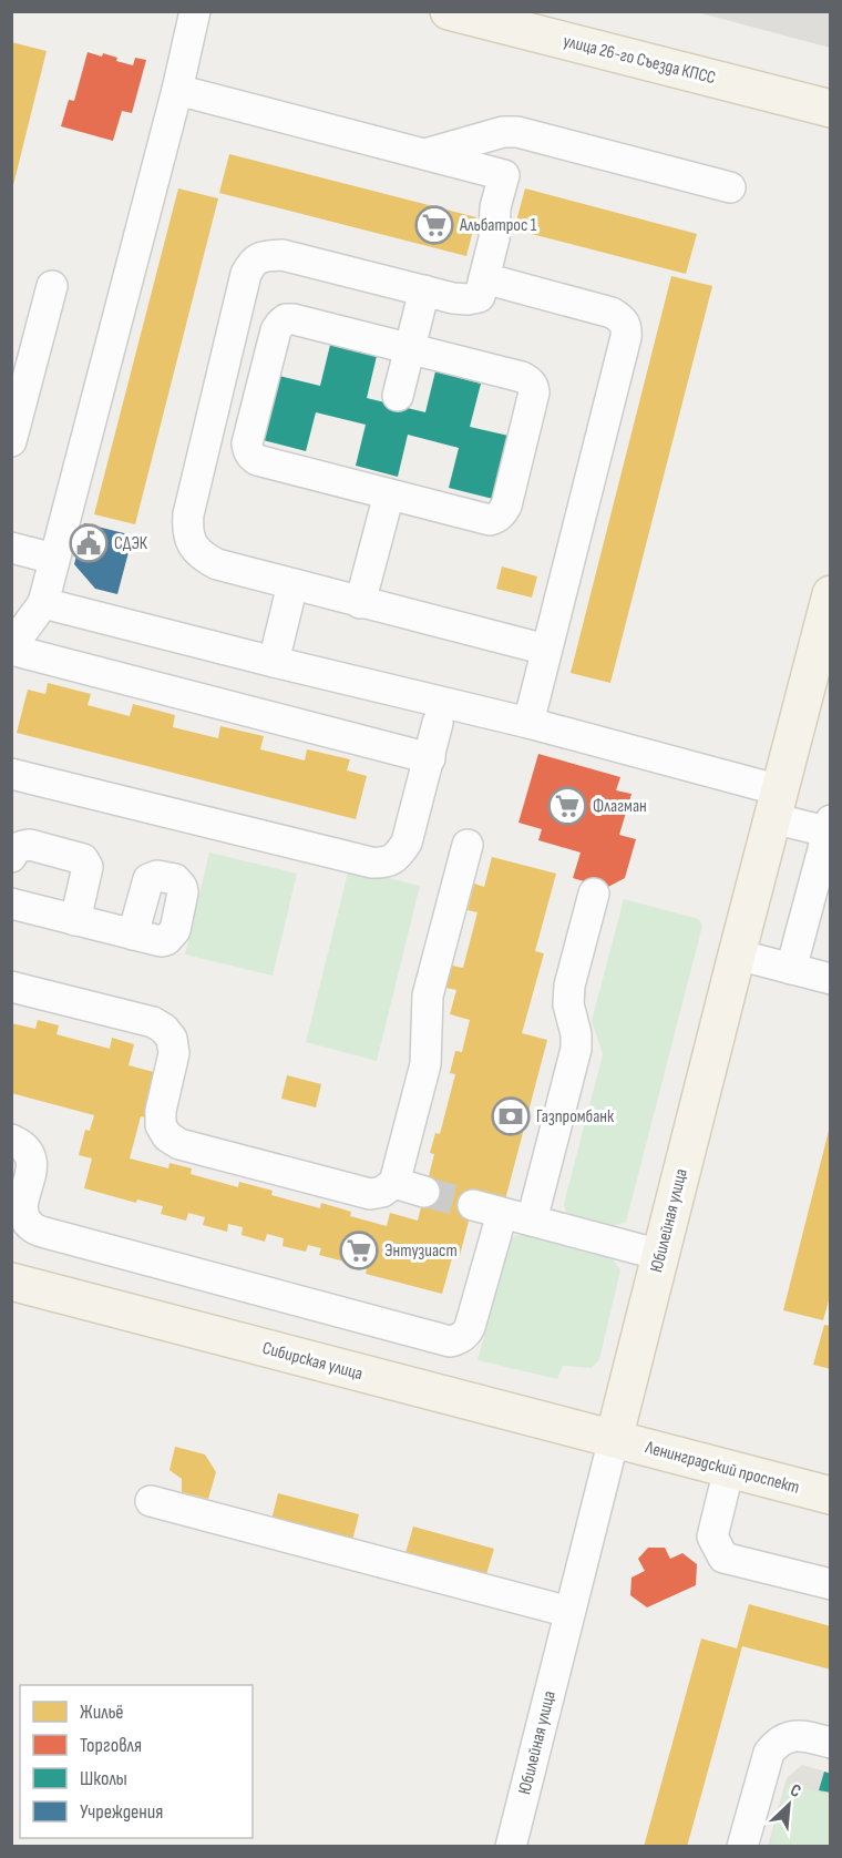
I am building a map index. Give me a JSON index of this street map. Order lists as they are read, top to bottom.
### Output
{
  "streets": {
    "main road": [
      "улица 26-го Съезда КПСС",
      "Юбилейная улица",
      "Сибирская улица",
      "Ленинградский проспект"
    ]
  },
  "crossings": [
    ["Юбилейная улица", "Сибирская улица"],
    ["Юбилейная улица", "Ленинградский проспект"],
    ["Сибирская улица", "Ленинградский проспект"]
  ],
  "places": {
    "supermarket": ["Альбатрос 1", "Флагман", "Энтузиаст"],
    "public building": ["СДЭК"],
    "bank": ["Газпромбанк"]
  },
  "legend": [
    "Жильё",
    "Торговля",
    "Школы",
    "Учреждения"
  ],
  "north": "top right"
}
